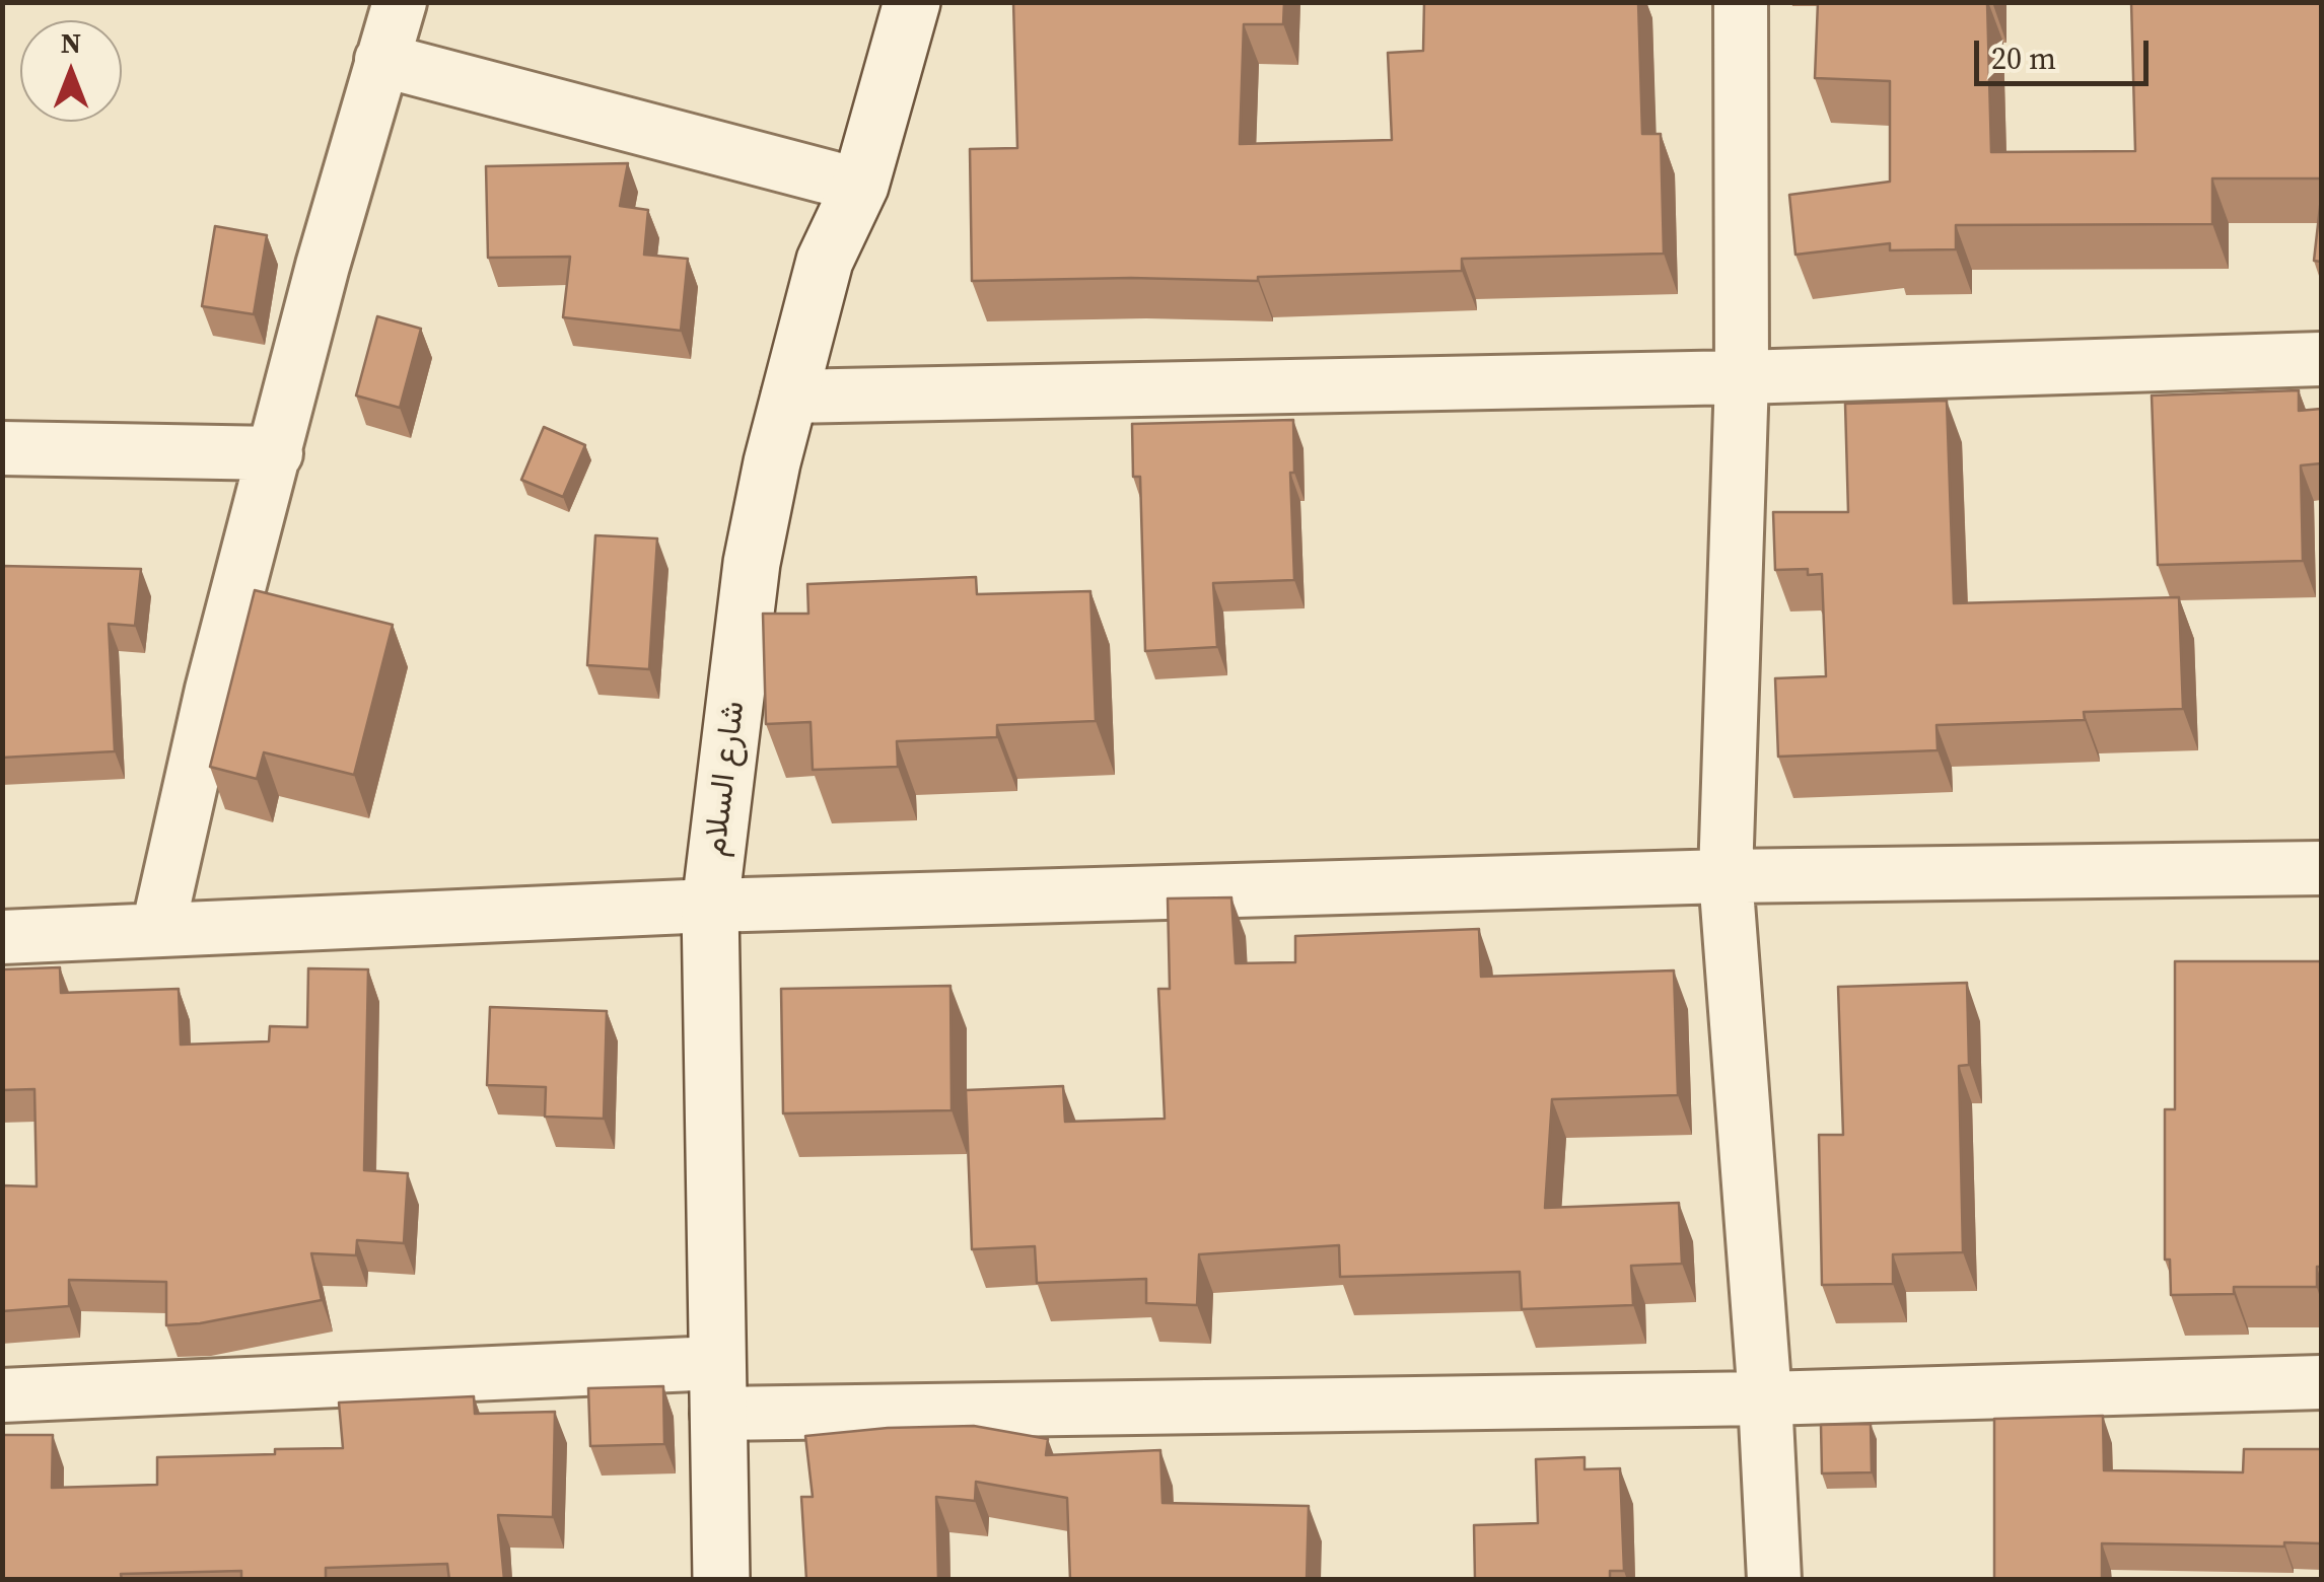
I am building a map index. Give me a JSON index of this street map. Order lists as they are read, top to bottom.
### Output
{
  "streets": {
    "street": ["شارع السلام"]
  },
  "scale_bar": "20 m",
  "north": "top"
}
